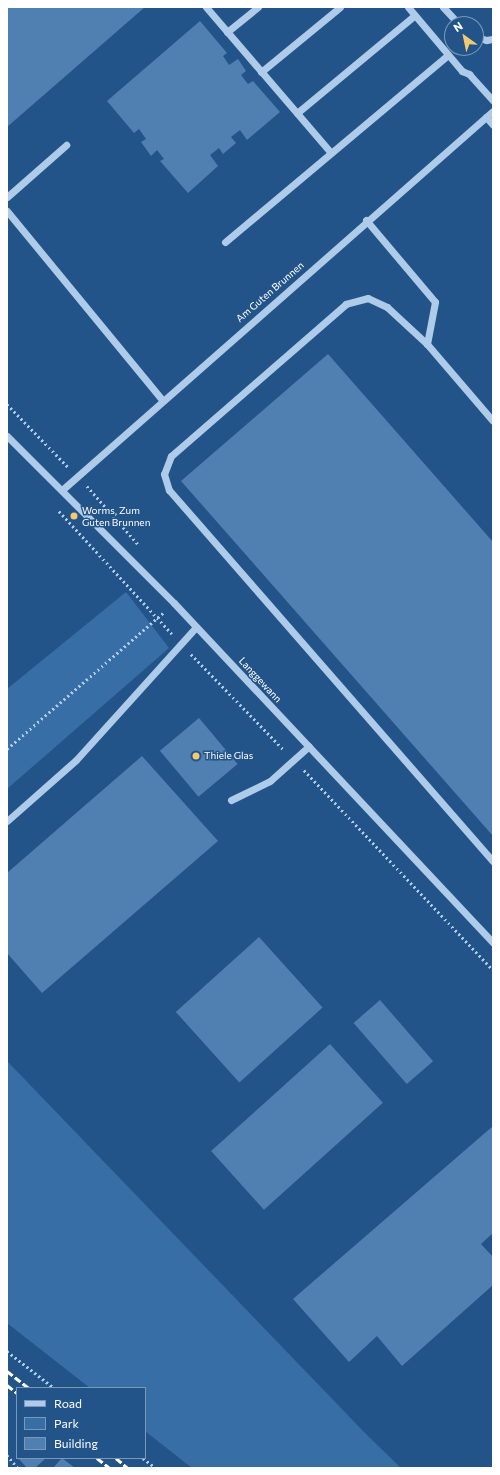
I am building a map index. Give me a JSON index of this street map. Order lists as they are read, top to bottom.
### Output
{
  "streets": {
    "street": ["Am Guten Brunnen", "Langgewann"]
  },
  "crossings": [
    ["Am Guten Brunnen", "Langgewann"]
  ],
  "places": ["Worms, Zum Guten Brunnen", "Thiele Glas"],
  "legend": ["Road", "Park", "Building"],
  "north": "top left"
}
